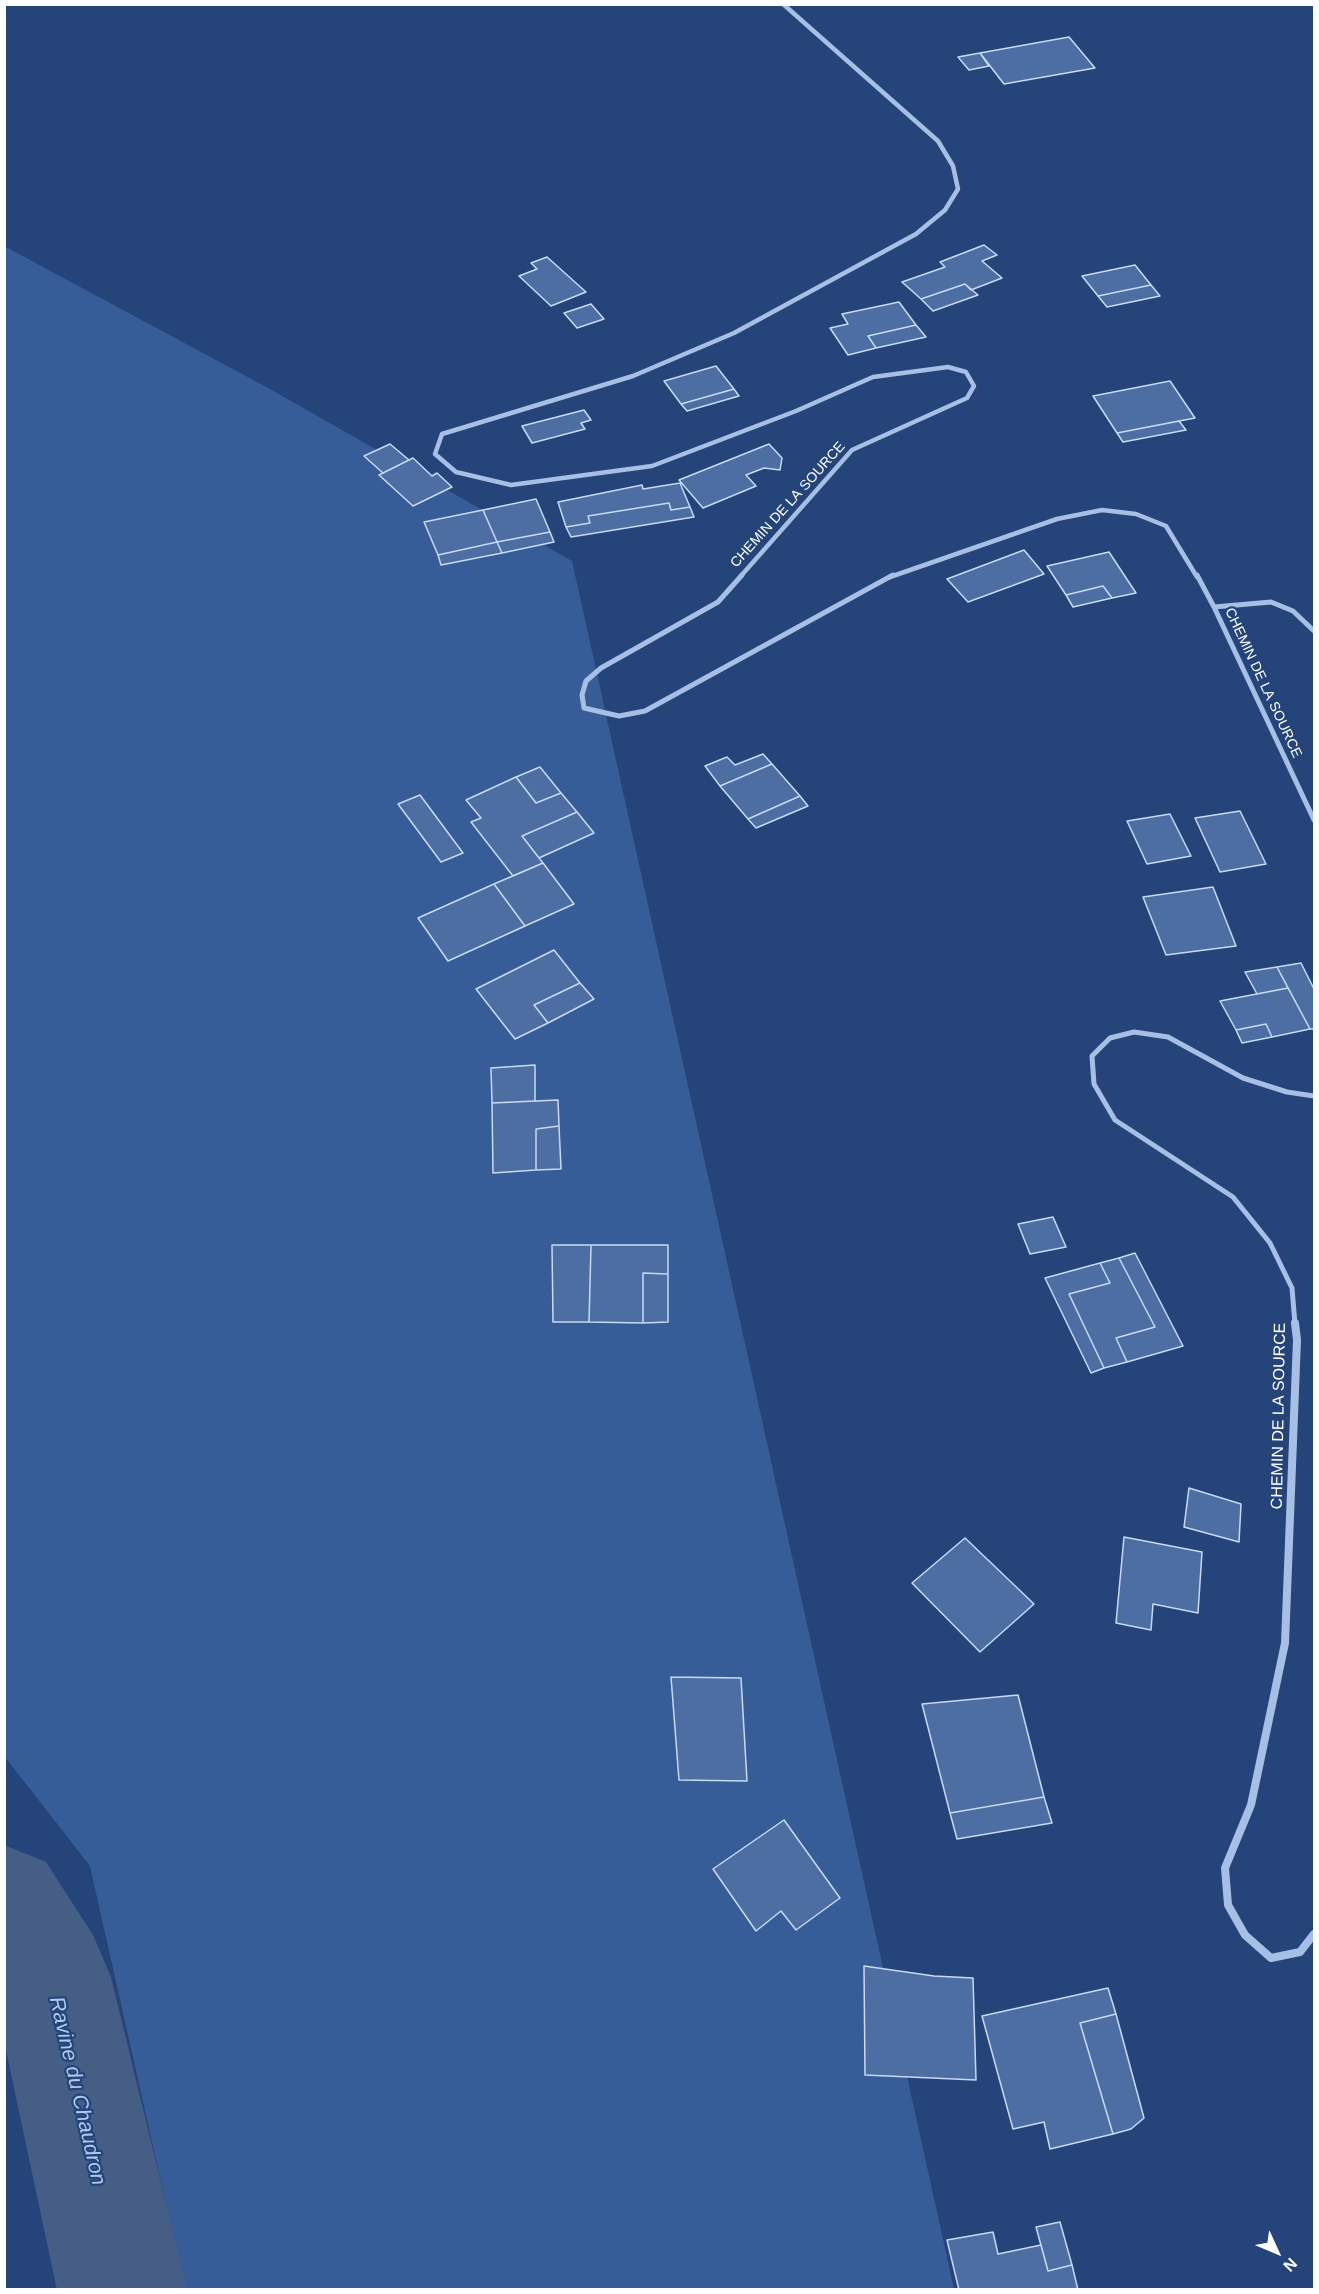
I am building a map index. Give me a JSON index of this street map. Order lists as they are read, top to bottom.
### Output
{
  "streets": {
    "street": ["CHEMIN DE LA SOURCE"]
  },
  "water": ["Ravine du Chaudron"],
  "north": "bottom right"
}
